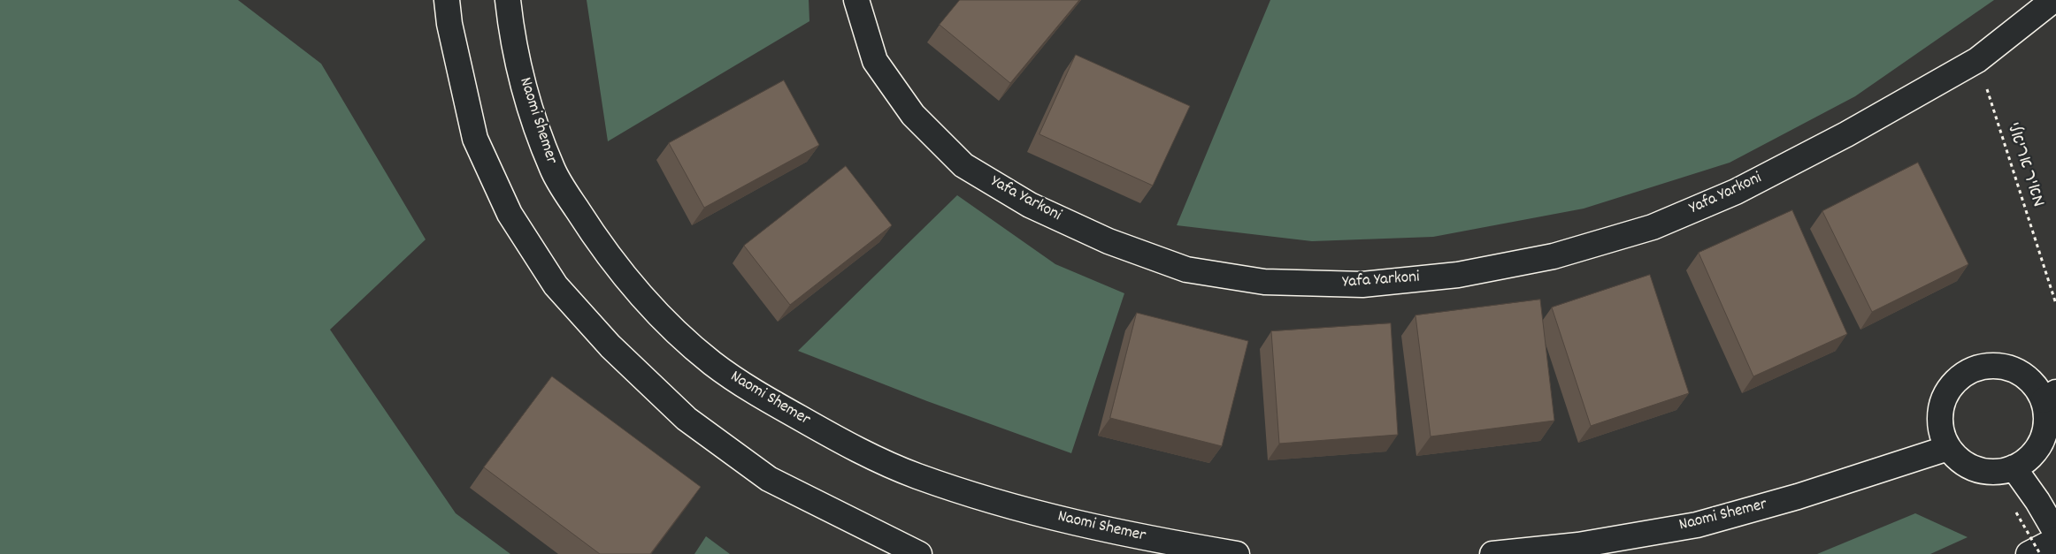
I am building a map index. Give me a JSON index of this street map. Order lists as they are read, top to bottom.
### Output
{
  "streets": {
    "street": ["Naomi Shemer", "Yafa Yarkoni"],
    "path": ["מאיר אריאלי"]
  },
  "crossings": [
    ["מאיר אריאלי", "Yafa Yarkoni"]
  ]
}
